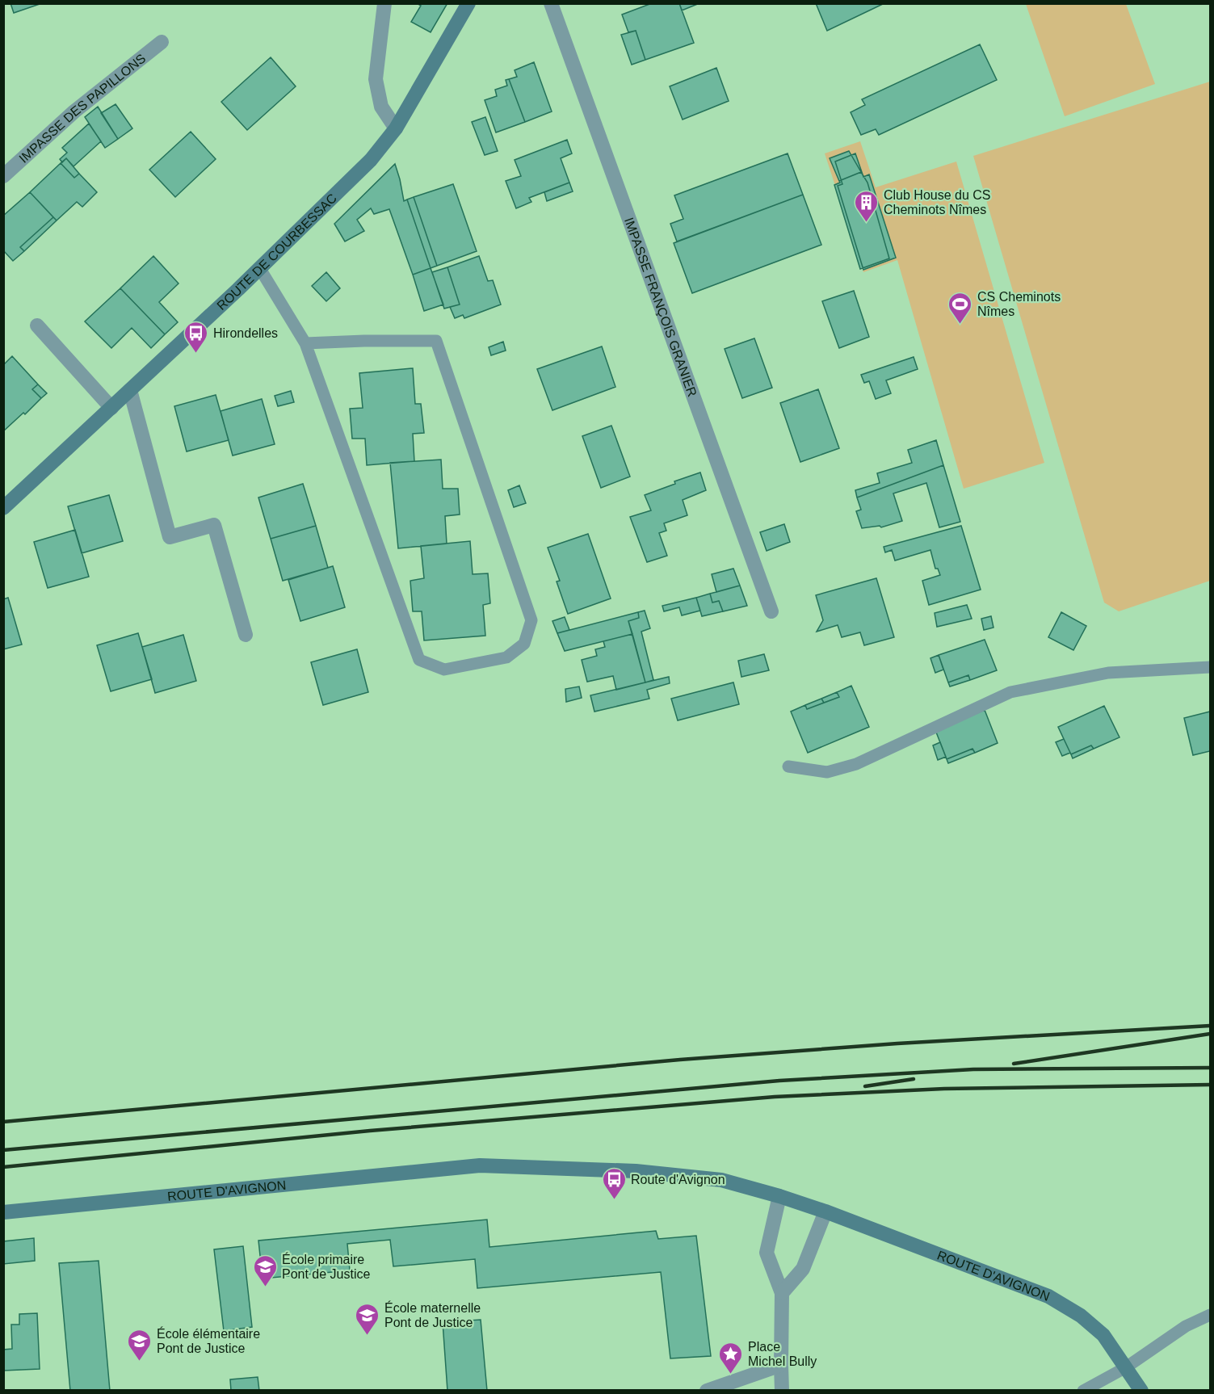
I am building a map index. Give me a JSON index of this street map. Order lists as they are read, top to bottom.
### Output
{
  "streets": {
    "main road": ["ROUTE DE COURBESSAC", "ROUTE D'AVIGNON"],
    "street": ["IMPASSE DES PAPILLONS", "IMPASSE FRANÇOIS GRANIER"]
  },
  "places": {
    "building": ["Club House du CS Cheminots Nîmes"],
    "sports": ["CS Cheminots Nîmes"],
    "bus stop": ["Hirondelles", "Route d'Avignon"],
    "school or university": ["École primaire Pont de Justice", "École maternelle Pont de Justice", "École élémentaire Pont de Justice"],
    "place": ["Place Michel Bully"]
  }
}
